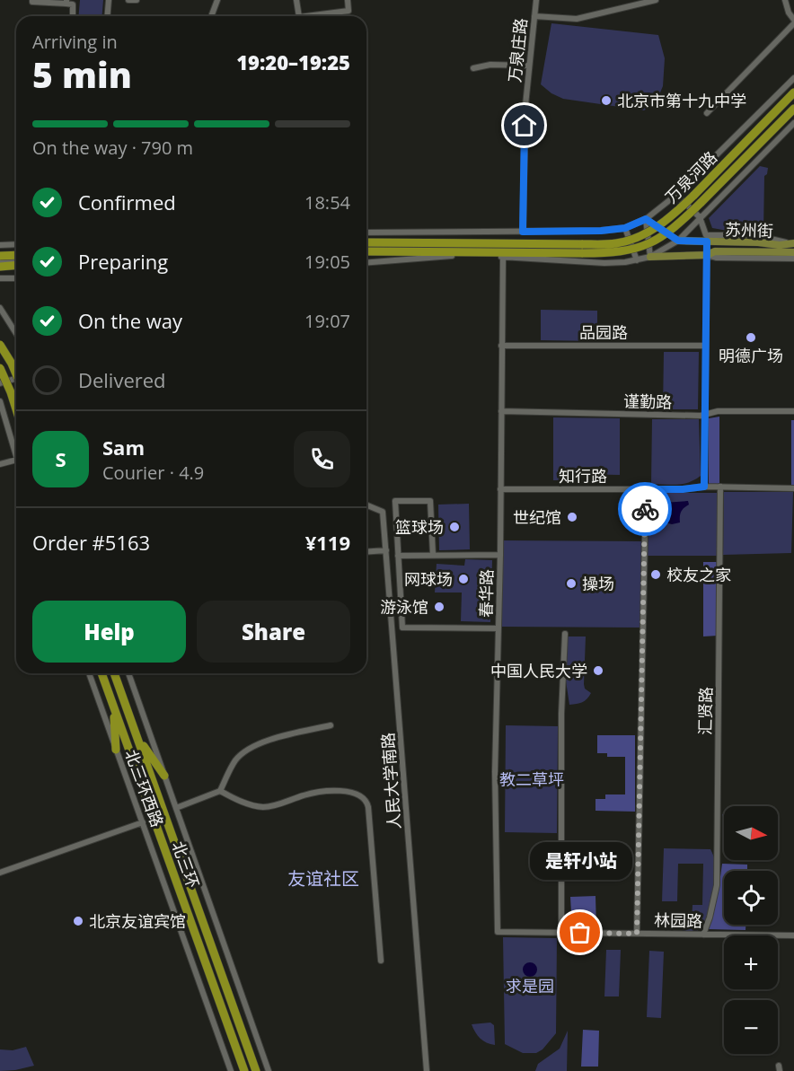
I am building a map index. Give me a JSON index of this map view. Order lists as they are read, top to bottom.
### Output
{
  "streets": {
    "highway": ["万泉河路", "北三环"],
    "main road": ["苏州街"],
    "street": [
      "万泉庄路",
      "品园路",
      "谨勤路",
      "知行路",
      "春华路",
      "汇贤路",
      "人民大学南路",
      "北三环西路",
      "林园路"
    ]
  },
  "crossings": [
    ["万泉庄路", "万泉河路"],
    ["品园路", "春华路"],
    ["谨勤路", "春华路"],
    ["知行路", "春华路"],
    ["知行路", "汇贤路"],
    ["春华路", "林园路"],
    ["汇贤路", "林园路"]
  ],
  "districts": ["友谊社区"],
  "parks": ["教二草坪", "求是园"],
  "places": [
    "北京市第十九中学",
    "明德广场",
    "世纪馆",
    "篮球场",
    "校友之家",
    "网球场",
    "操场",
    "游泳馆",
    "中国人民大学",
    "北京友谊宾馆",
    "是轩小站"
  ],
  "north": "right",
  "page": {
    "heading": ["5 min", "Arriving in", "19:20–19:25"],
    "panel": [
      "Sam",
      "Courier · 4.9",
      "Order #5163",
      "¥119"
    ],
    "bar": "On the way · 790 m",
    "list": [
      ["Confirmed", "18:54"],
      ["Preparing", "19:05"],
      ["On the way", "19:07"],
      "Delivered"
    ],
    "round": "S",
    "buttons": ["Help", "Share"],
    "map_buttons": ["+", "−"],
    "bubble": "是轩小站"
  }
}
